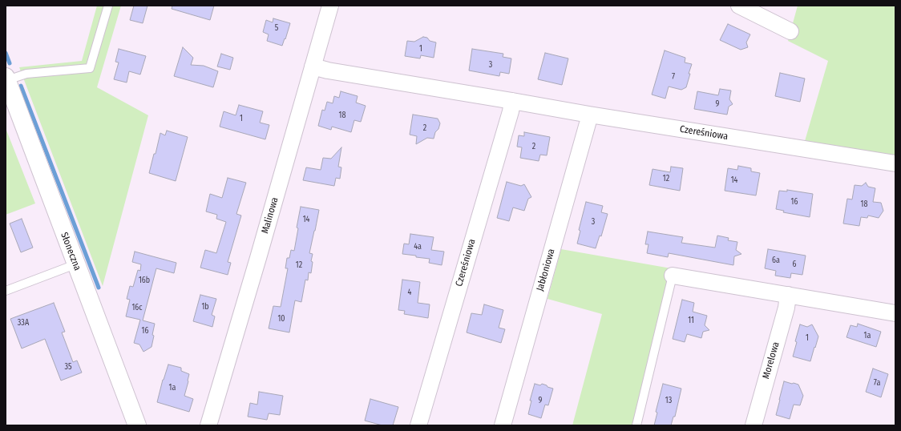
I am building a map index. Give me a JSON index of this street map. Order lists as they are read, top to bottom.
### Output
{
  "streets": {
    "street": [
      "Czereśniowa",
      "Malinowa",
      "Słoneczna",
      "Jabłoniowa",
      "Morelowa"
    ]
  },
  "crossings": [
    ["Czereśniowa", "Malinowa"],
    ["Czereśniowa", "Jabłoniowa"]
  ],
  "house_numbers": [
    "5",
    "1",
    "3",
    "7",
    "9",
    "18",
    "1",
    "2",
    "2",
    "12",
    "14",
    "16",
    "18",
    "14",
    "3",
    "4a",
    "6a",
    "6",
    "12",
    "16b",
    "4",
    "1b",
    "16c",
    "10",
    "11",
    "33A",
    "16",
    "1a",
    "1",
    "35",
    "7a",
    "1a",
    "9",
    "13"
  ]
}
